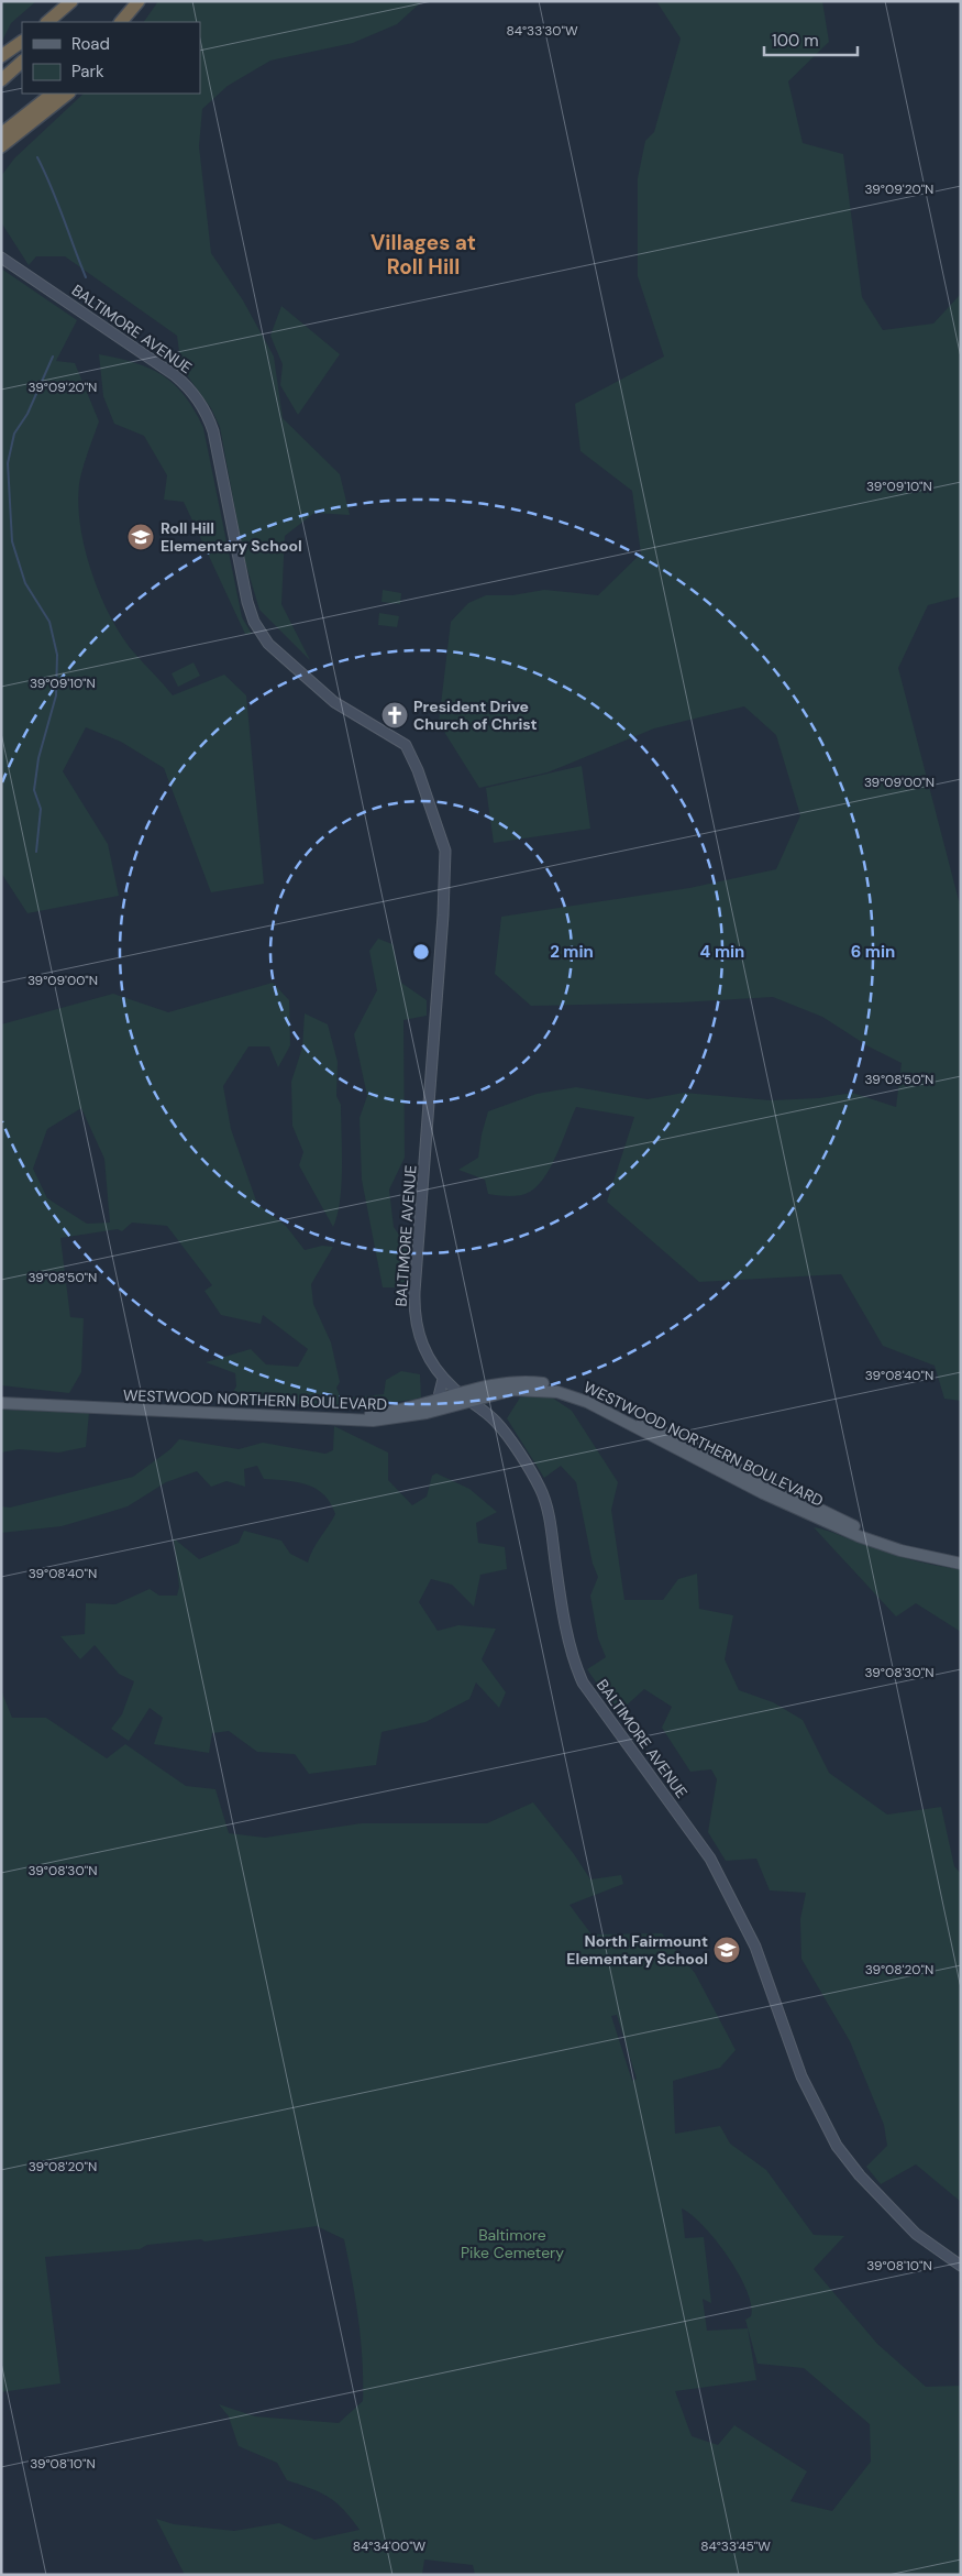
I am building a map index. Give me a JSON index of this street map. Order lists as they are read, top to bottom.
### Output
{
  "streets": {
    "main road": ["WESTWOOD NORTHERN BOULEVARD"],
    "street": ["BALTIMORE AVENUE"]
  },
  "crossings": [
    ["BALTIMORE AVENUE", "WESTWOOD NORTHERN BOULEVARD"]
  ],
  "districts": ["Villages at Roll Hill"],
  "parks": ["Baltimore Pike Cemetery"],
  "places": {
    "school or university": ["Roll Hill Elementary School", "North Fairmount Elementary School"],
    "church": ["President Drive Church of Christ"]
  },
  "legend": ["Road", "Park"],
  "scale_bar": "100 m",
  "coordinates": [
    "84°33'30\"W",
    "39°09'20\"N",
    "39°09'10\"N",
    "39°09'00\"N",
    "39°08'50\"N",
    "39°08'40\"N",
    "39°08'30\"N",
    "39°08'20\"N",
    "39°08'10\"N",
    "84°34'00\"W",
    "84°33'45\"W"
  ],
  "rings": ["2 min", "4 min", "6 min"]
}
